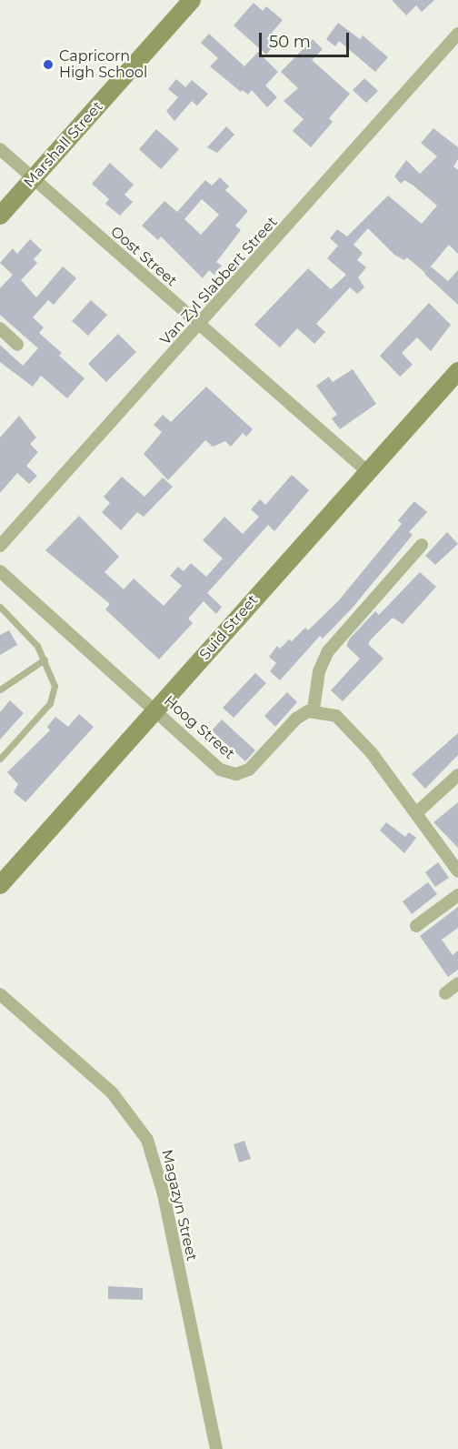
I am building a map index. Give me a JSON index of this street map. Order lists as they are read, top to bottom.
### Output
{
  "streets": {
    "street": [
      "Marshall Street",
      "Oost Street",
      "Van Zyl Slabbert Street",
      "Suid Street",
      "Hoog Street",
      "Magazyn Street"
    ]
  },
  "crossings": [
    ["Marshall Street", "Oost Street"],
    ["Oost Street", "Van Zyl Slabbert Street"],
    ["Oost Street", "Suid Street"],
    ["Suid Street", "Hoog Street"]
  ],
  "places": ["Capricorn High School"],
  "scale_bar": "50 m"
}
